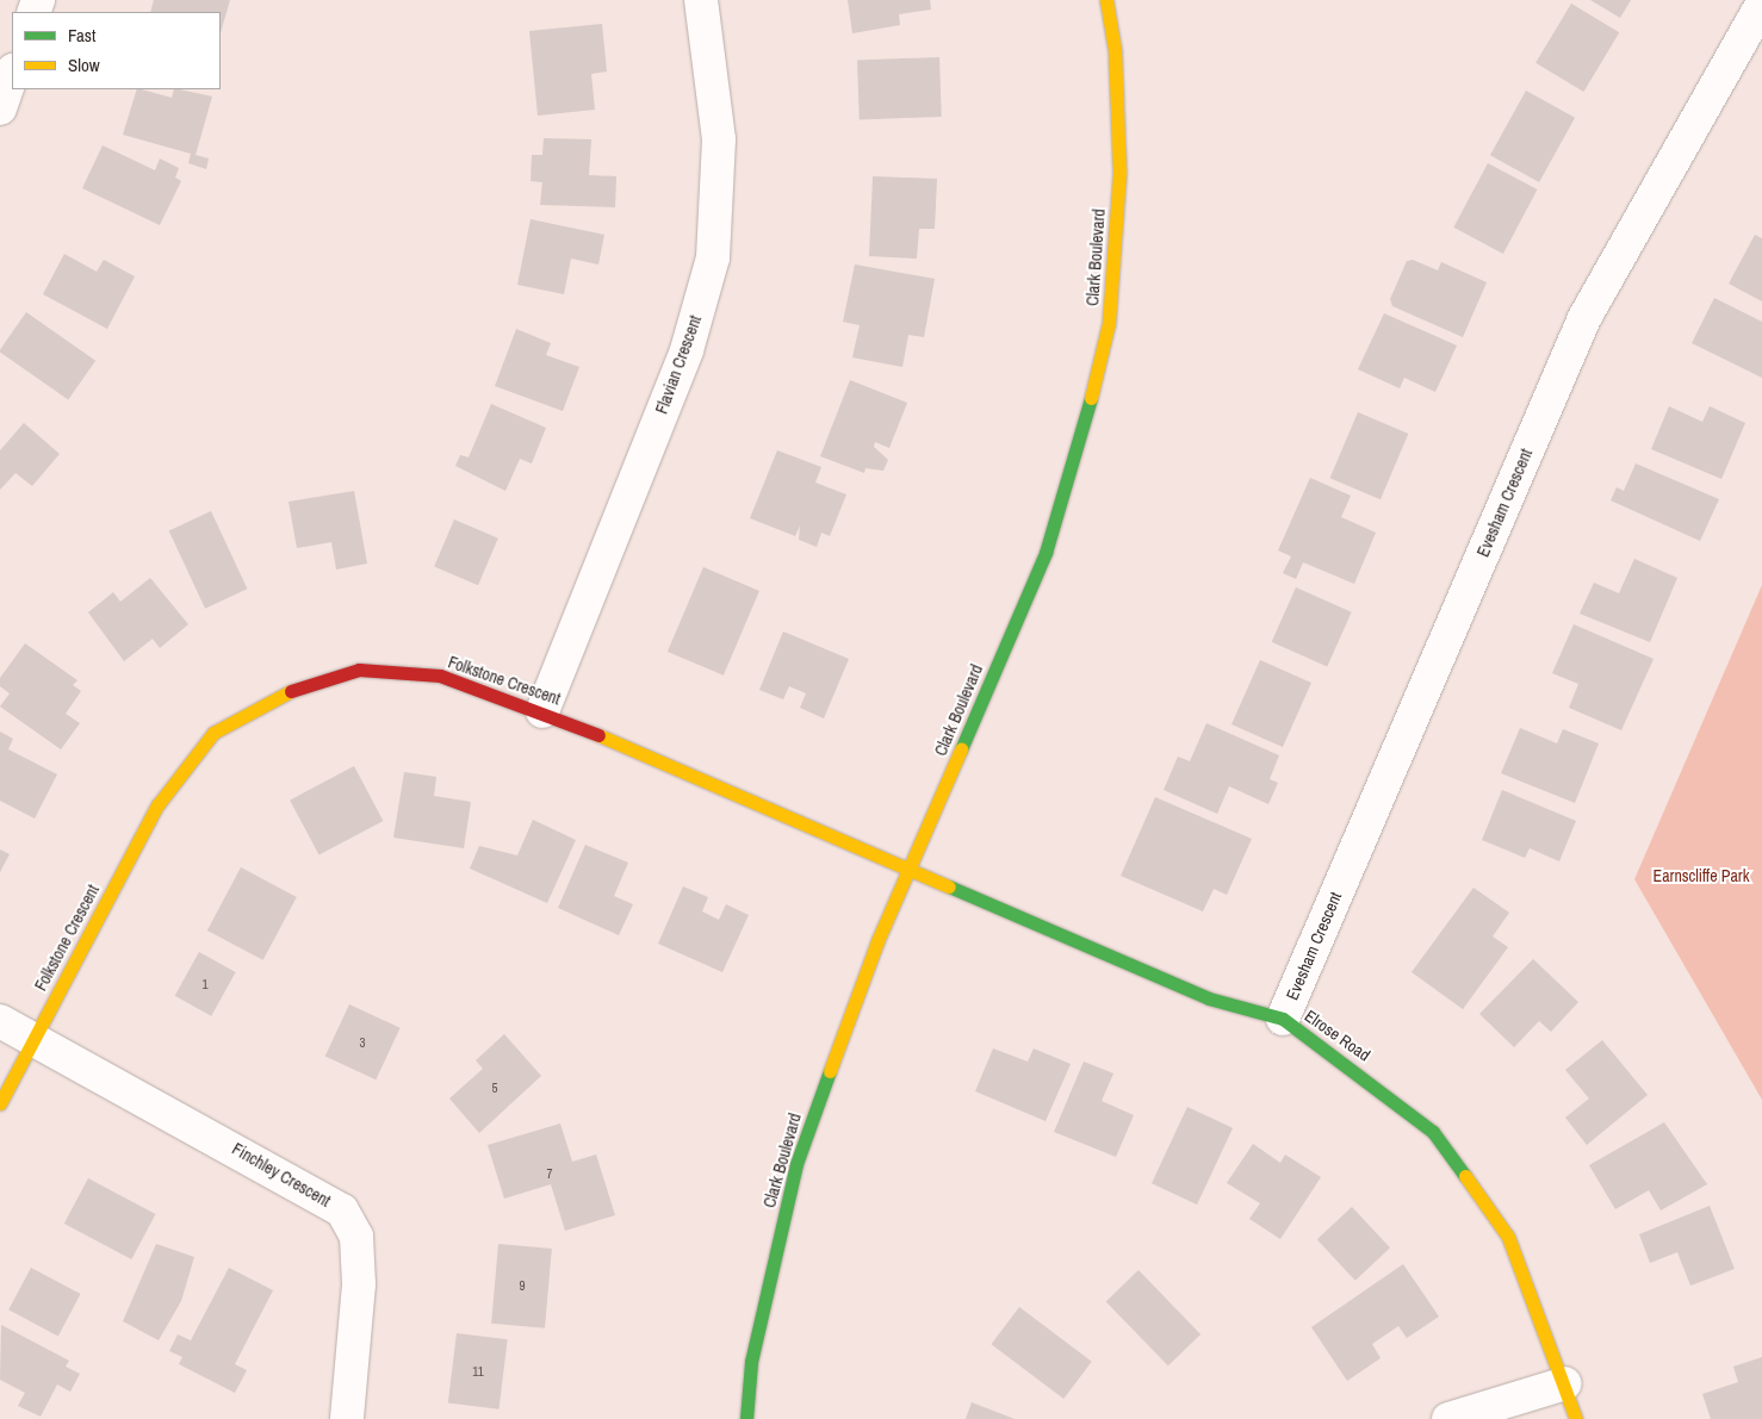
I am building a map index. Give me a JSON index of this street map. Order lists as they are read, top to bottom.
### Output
{
  "streets": {
    "street": [
      "Clark Boulevard",
      "Flavian Crescent",
      "Evesham Crescent",
      "Folkstone Crescent",
      "Elrose Road",
      "Finchley Crescent"
    ]
  },
  "crossings": [
    ["Clark Boulevard", "Folkstone Crescent"],
    ["Clark Boulevard", "Elrose Road"],
    ["Flavian Crescent", "Folkstone Crescent"],
    ["Evesham Crescent", "Elrose Road"],
    ["Folkstone Crescent", "Elrose Road"],
    ["Folkstone Crescent", "Finchley Crescent"]
  ],
  "parks": ["Earnscliffe Park"],
  "house_numbers": [
    "1",
    "3",
    "5",
    "7",
    "9",
    "11"
  ],
  "legend": ["Fast", "Slow"]
}
